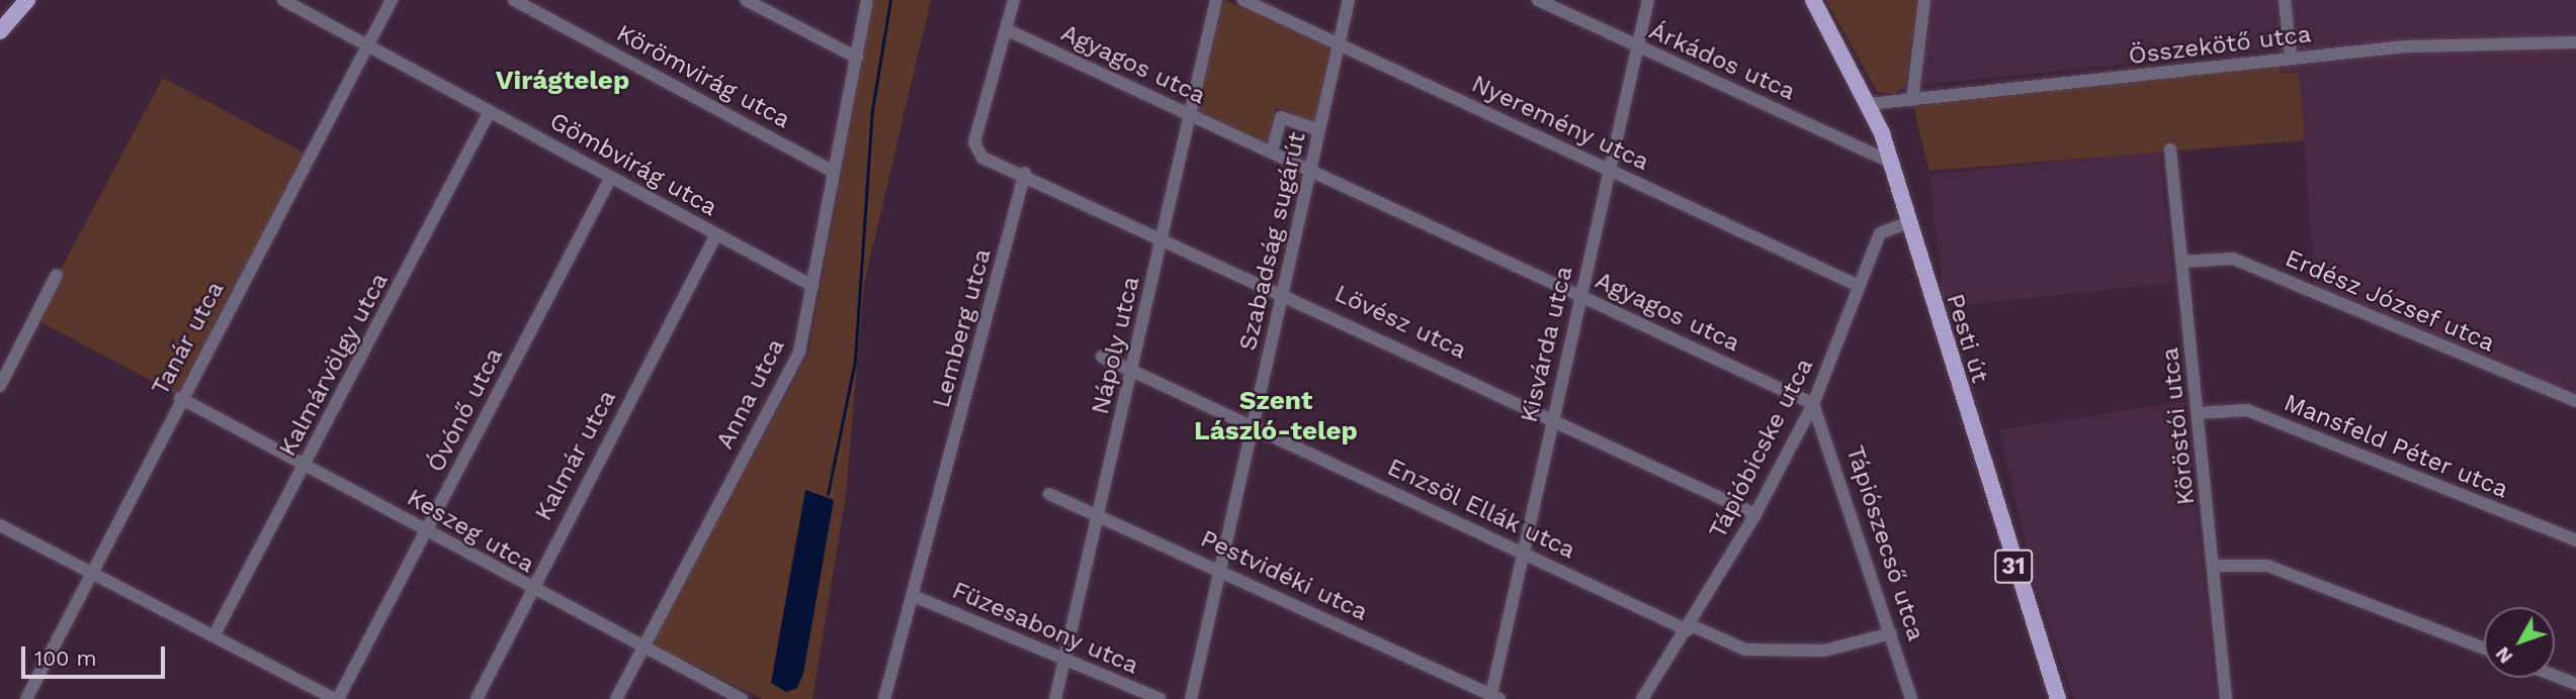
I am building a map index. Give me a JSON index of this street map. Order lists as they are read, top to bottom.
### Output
{
  "streets": {
    "main road": ["Pesti út", "31"],
    "street": [
      "Összekötő utca",
      "Árkádos utca",
      "Agyagos utca",
      "Körömvirág utca",
      "Nyeremény utca",
      "Gömbvirág utca",
      "Szabadság sugárút",
      "Erdész József utca",
      "Lövész utca",
      "Lemberg utca",
      "Tanár utca",
      "Kisvárda utca",
      "Nápoly utca",
      "Kalmárvölgy utca",
      "Anna utca",
      "Óvónő utca",
      "Köröstói utca",
      "Mansfeld Péter utca",
      "Tápióbicske utca",
      "Kalmár utca",
      "Enzsöl Ellák utca",
      "Keszeg utca",
      "Tápiószecső utca",
      "Pestvidéki utca",
      "Füzesabony utca"
    ]
  },
  "crossings": [
    ["Összekötő utca", "Pesti út"],
    ["Árkádos utca", "Pesti út"],
    ["Árkádos utca", "Kisvárda utca"],
    ["Agyagos utca", "Szabadság sugárút"],
    ["Agyagos utca", "Kisvárda utca"],
    ["Agyagos utca", "Nápoly utca"],
    ["Agyagos utca", "Tápióbicske utca"],
    ["Agyagos utca", "Tápiószecső utca"],
    ["Körömvirág utca", "Anna utca"],
    ["Nyeremény utca", "Szabadság sugárút"],
    ["Nyeremény utca", "Kisvárda utca"],
    ["Nyeremény utca", "Tápióbicske utca"],
    ["Gömbvirág utca", "Tanár utca"],
    ["Gömbvirág utca", "Kalmárvölgy utca"],
    ["Gömbvirág utca", "Anna utca"],
    ["Gömbvirág utca", "Óvónő utca"],
    ["Gömbvirág utca", "Kalmár utca"],
    ["Szabadság sugárút", "Lövész utca"],
    ["Szabadság sugárút", "Enzsöl Ellák utca"],
    ["Szabadság sugárút", "Pestvidéki utca"],
    ["Erdész József utca", "Köröstói utca"],
    ["Lövész utca", "Lemberg utca"],
    ["Lövész utca", "Kisvárda utca"],
    ["Lövész utca", "Nápoly utca"],
    ["Lövész utca", "Tápióbicske utca"],
    ["Lemberg utca", "Füzesabony utca"],
    ["Tanár utca", "Keszeg utca"],
    ["Pesti út", "Tápióbicske utca"],
    ["Kisvárda utca", "Enzsöl Ellák utca"],
    ["Kisvárda utca", "Pestvidéki utca"],
    ["Nápoly utca", "Enzsöl Ellák utca"],
    ["Nápoly utca", "Pestvidéki utca"],
    ["Nápoly utca", "Füzesabony utca"],
    ["Kalmárvölgy utca", "Keszeg utca"],
    ["Anna utca", "Keszeg utca"],
    ["Óvónő utca", "Keszeg utca"],
    ["Köröstói utca", "Mansfeld Péter utca"],
    ["Tápióbicske utca", "Enzsöl Ellák utca"],
    ["Tápióbicske utca", "Tápiószecső utca"],
    ["Kalmár utca", "Keszeg utca"],
    ["Enzsöl Ellák utca", "Tápiószecső utca"]
  ],
  "districts": ["Virágtelep", "Szent László-telep"],
  "scale_bar": "100 m",
  "north": "bottom left"
}
